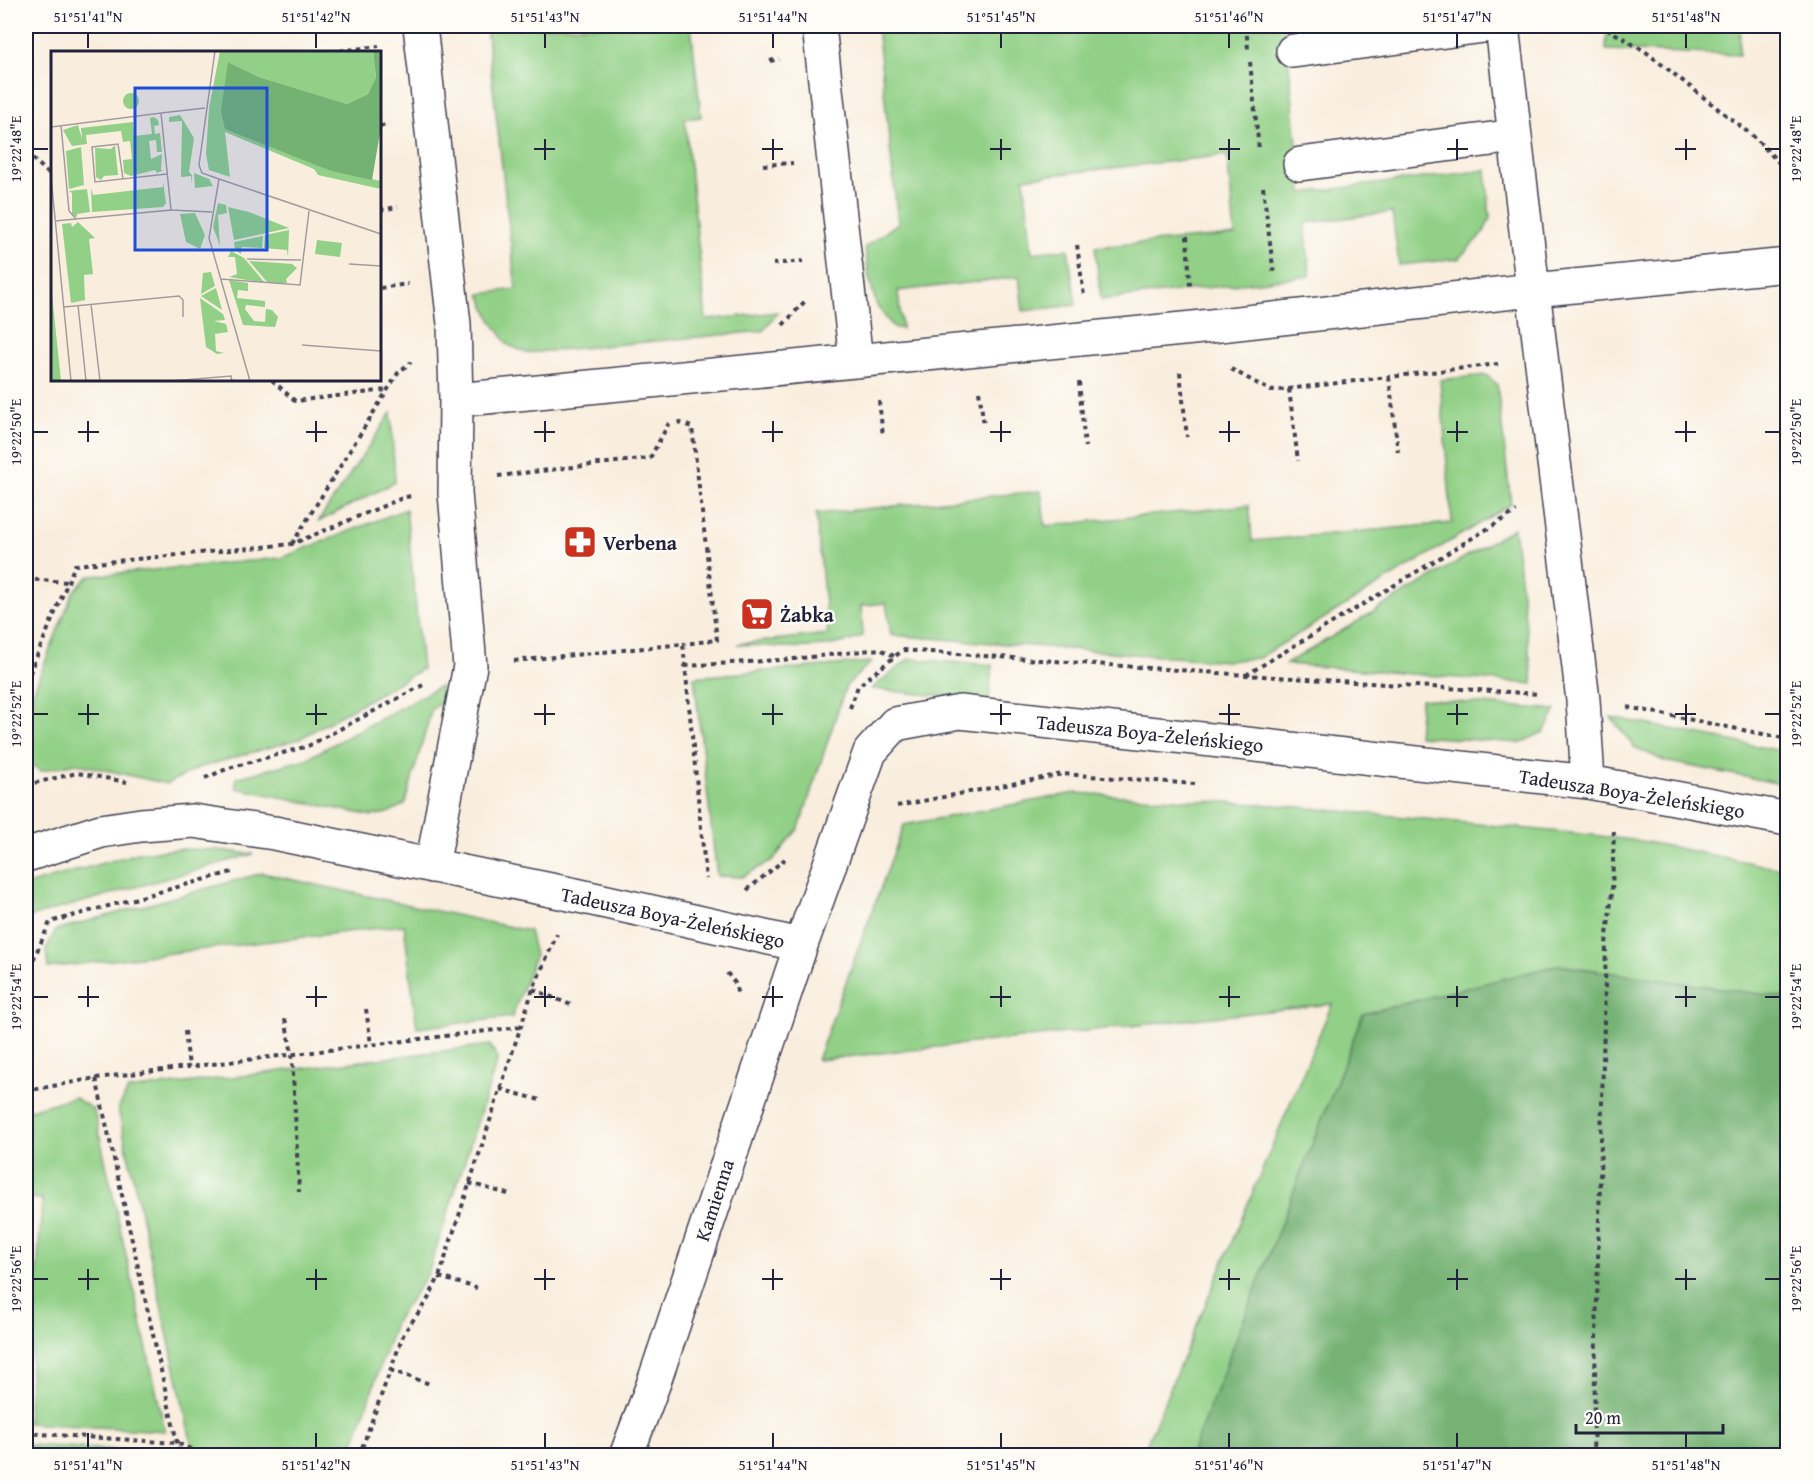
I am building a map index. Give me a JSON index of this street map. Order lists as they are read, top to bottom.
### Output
{
  "streets": {
    "street": ["Tadeusza Boya-Żeleńskiego", "Kamienna"]
  },
  "crossings": [
    ["Tadeusza Boya-Żeleńskiego", "Kamienna"]
  ],
  "places": {
    "pharmacy": ["Verbena"],
    "supermarket": ["Żabka"]
  },
  "scale_bar": "20 m",
  "coordinates": [
    "51°51'41\"N",
    "51°51'42\"N",
    "51°51'43\"N",
    "51°51'44\"N",
    "51°51'45\"N",
    "51°51'46\"N",
    "51°51'47\"N",
    "51°51'48\"N",
    "19°22'48\"E",
    "19°22'50\"E",
    "19°22'52\"E",
    "19°22'54\"E",
    "19°22'56\"E"
  ]
}
